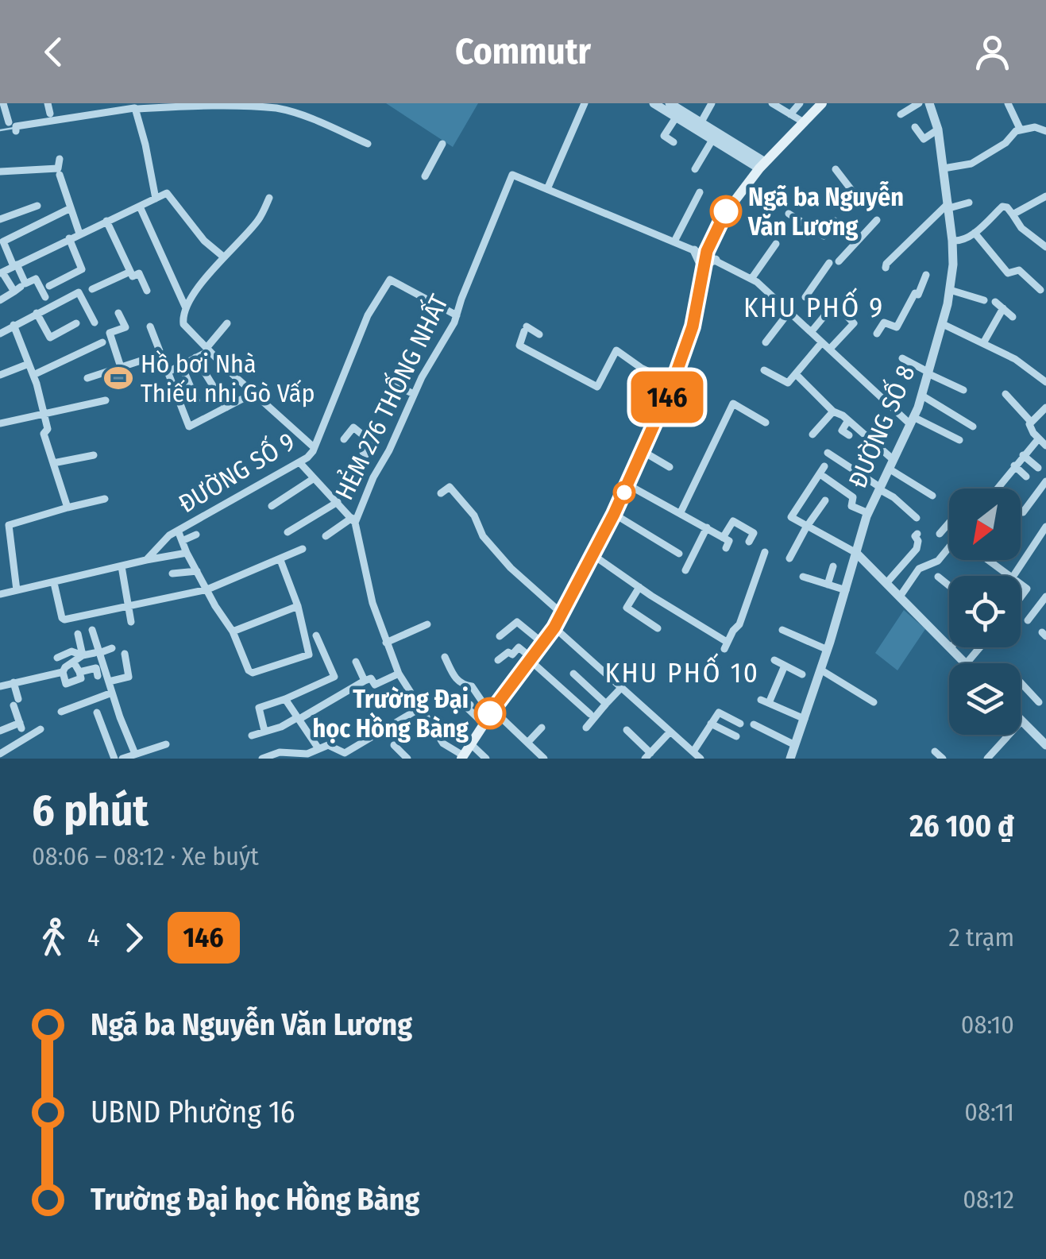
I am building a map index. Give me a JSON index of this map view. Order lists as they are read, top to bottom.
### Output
{
  "streets": {
    "street": ["HẺM 276 THỐNG NHẤT", "ĐƯỜNG SỐ 8", "ĐƯỜNG SỐ 9"]
  },
  "crossings": [
    ["HẺM 276 THỐNG NHẤT", "ĐƯỜNG SỐ 8"],
    ["HẺM 276 THỐNG NHẤT", "ĐƯỜNG SỐ 9"]
  ],
  "districts": ["KHU PHỐ 9", "KHU PHỐ 10"],
  "places": {
    "other": ["Ngã ba Nguyễn Văn Lương", "Trường Đại học Hồng Bàng"],
    "sports": ["Hồ bơi Nhà Thiếu nhi Gò Vấp"]
  },
  "lines": ["bus line 146"],
  "north": "bottom left",
  "page": {
    "header": "Commutr",
    "on_map": "146",
    "heading": ["6 phút", "08:06 – 08:12 · Xe buýt", "26 100 ₫"],
    "legs": ["4", "146", "2 trạm"],
    "list": [
      {
        "name": "Ngã ba Nguyễn Văn Lương",
        "value": "08:10"
      },
      {
        "name": "UBND Phường 16",
        "value": "08:11"
      },
      {
        "name": "Trường Đại học Hồng Bàng",
        "value": "08:12"
      }
    ]
  }
}
